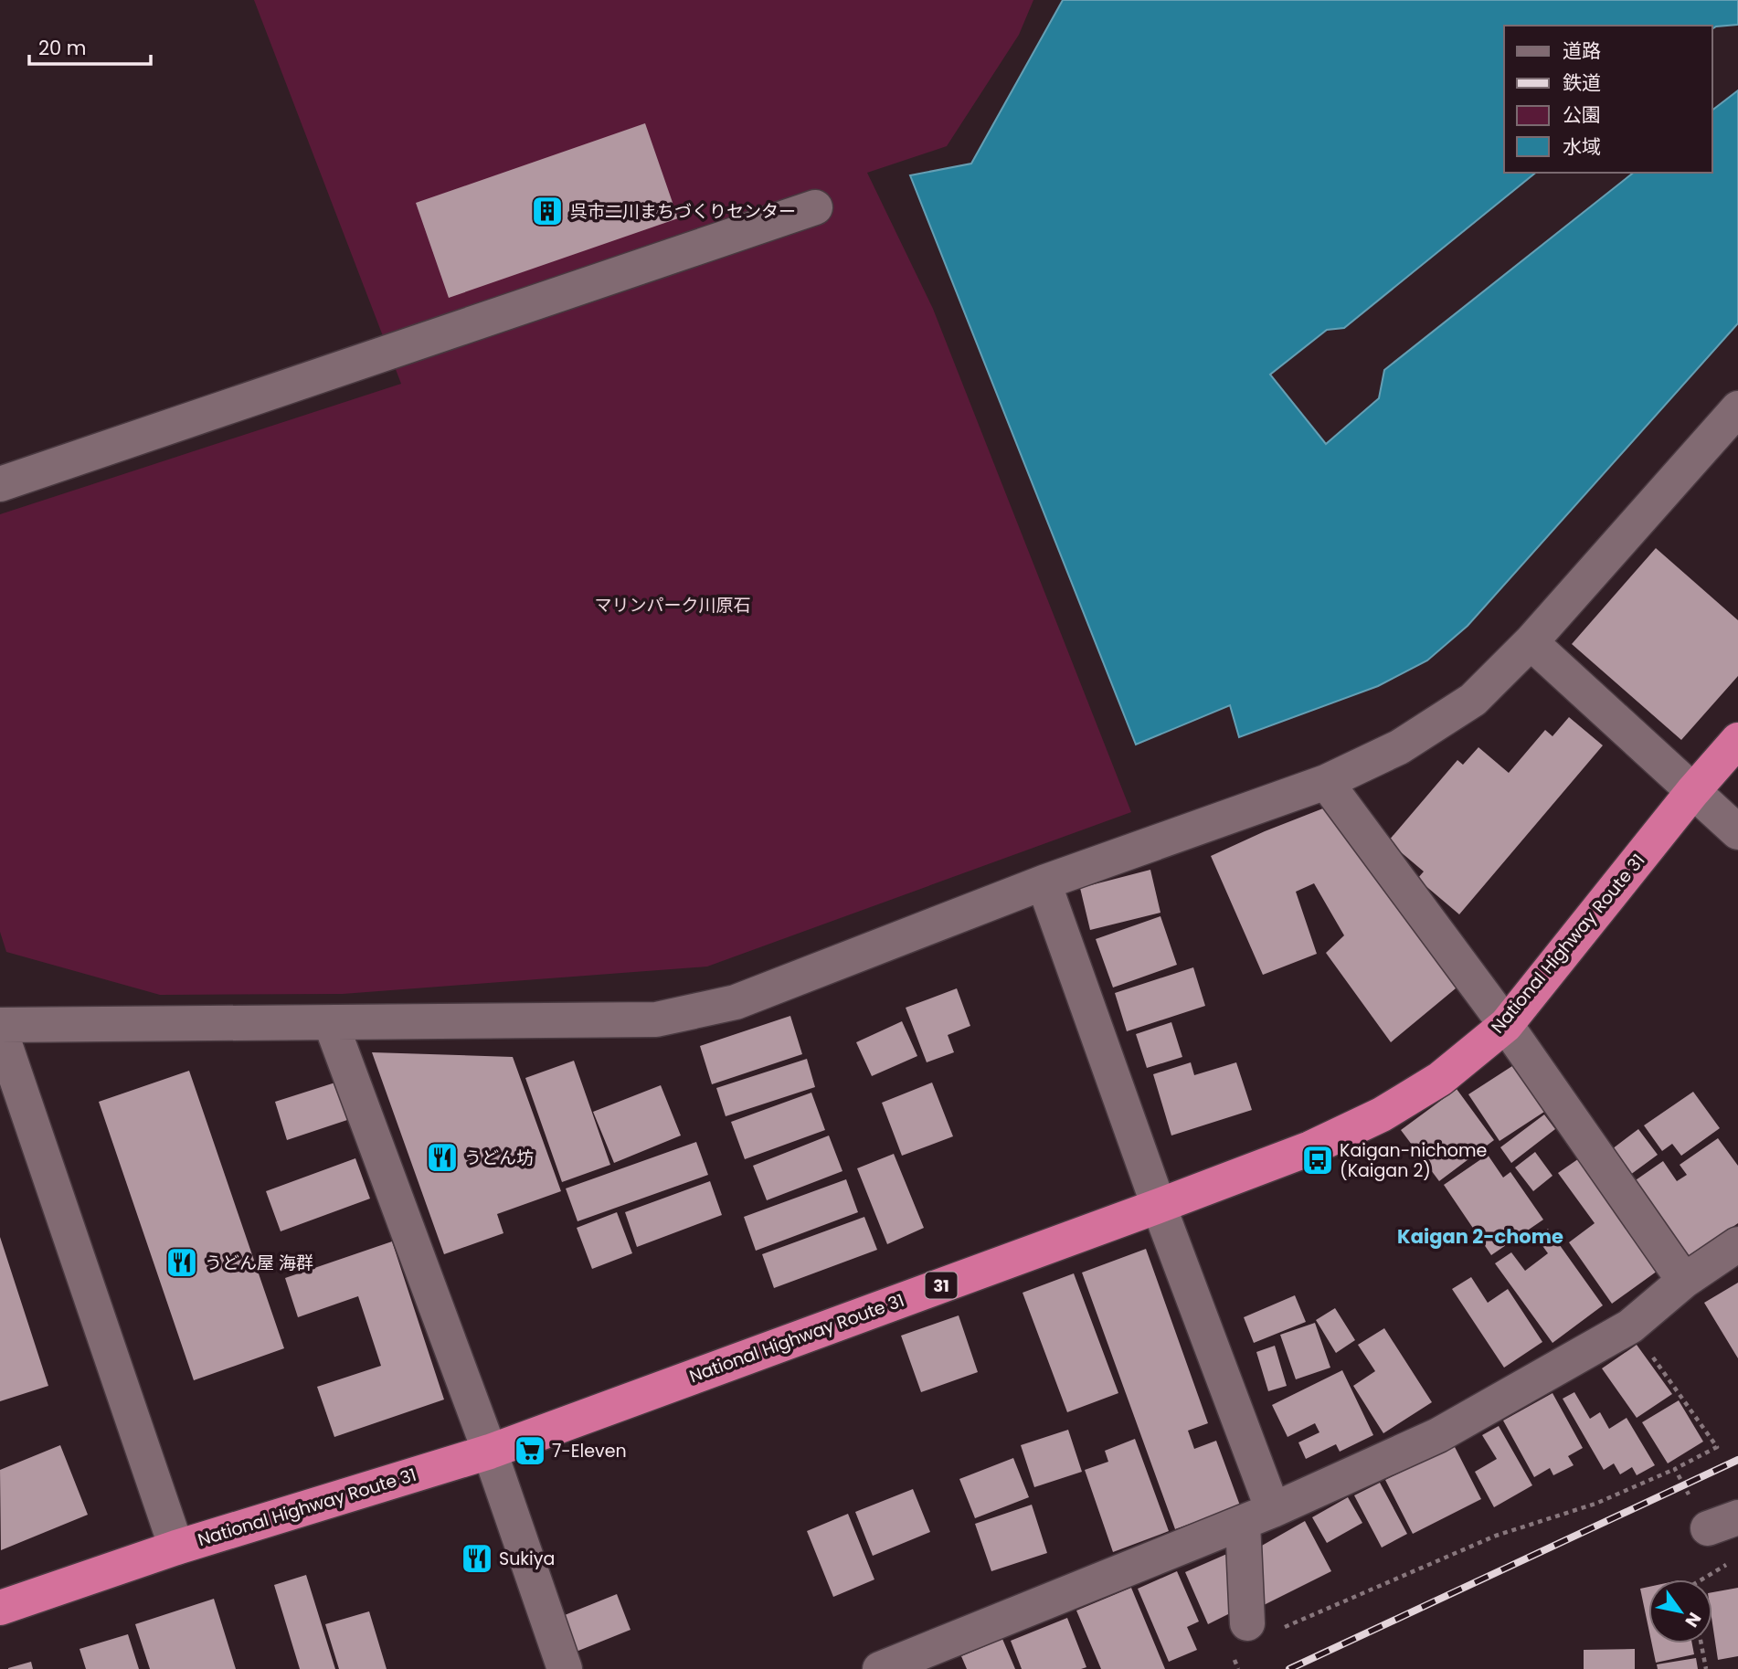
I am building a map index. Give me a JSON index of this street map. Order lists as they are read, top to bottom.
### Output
{
  "streets": {
    "highway": ["National Highway Route 31", "31"]
  },
  "districts": ["Kaigan 2-chome"],
  "parks": ["マリンパーク川原石"],
  "places": {
    "building": ["呉市二川まちづくりセンター"],
    "restaurant": ["うどん坊", "うどん屋 海群", "Sukiya"],
    "bus stop": ["Kaigan-nichome (Kaigan 2)"],
    "supermarket": ["7-Eleven"]
  },
  "legend": [
    "道路",
    "鉄道",
    "公園",
    "水域"
  ],
  "scale_bar": "20 m",
  "north": "bottom right"
}
